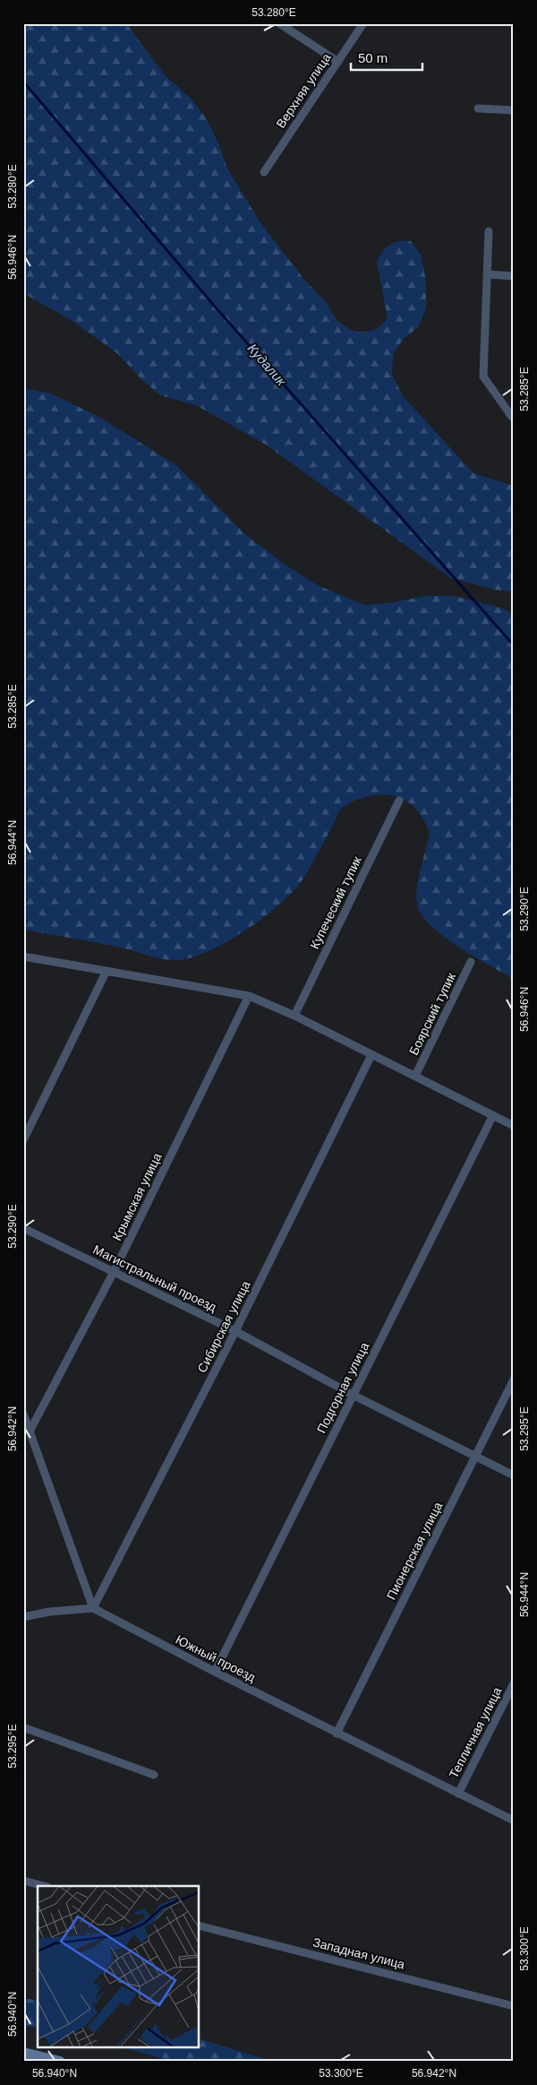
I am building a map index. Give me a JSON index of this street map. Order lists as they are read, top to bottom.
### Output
{
  "streets": {
    "street": [
      "Верхняя улица",
      "Купеческий тупик",
      "Боярский тупик",
      "Крымская улица",
      "Магистральный проезд",
      "Сибирская улица",
      "Подгорная улица",
      "Пионерская улица",
      "Южный проезд",
      "Тепличная улица",
      "Западная улица"
    ]
  },
  "crossings": [
    ["Крымская улица", "Магистральный проезд"],
    ["Магистральный проезд", "Сибирская улица"],
    ["Магистральный проезд", "Подгорная улица"],
    ["Магистральный проезд", "Пионерская улица"],
    ["Сибирская улица", "Южный проезд"],
    ["Подгорная улица", "Южный проезд"],
    ["Пионерская улица", "Южный проезд"],
    ["Южный проезд", "Тепличная улица"]
  ],
  "water": ["Кудалик"],
  "scale_bar": "50 m",
  "coordinates": [
    "53.280°E",
    "56.946°N",
    "53.285°E",
    "56.944°N",
    "53.290°E",
    "56.942°N",
    "53.295°E",
    "53.300°E",
    "56.940°N"
  ]
}
